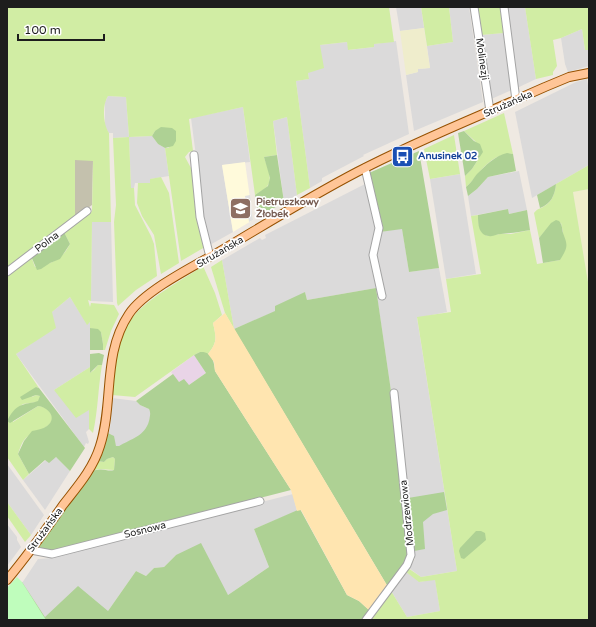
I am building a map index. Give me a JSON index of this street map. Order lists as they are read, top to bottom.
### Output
{
  "streets": {
    "main road": ["Strużańska"],
    "street": [
      "Molinezji",
      "Polna",
      "Modrzewiowa",
      "Sosnowa"
    ]
  },
  "crossings": [
    ["Molinezji", "Strużańska"],
    ["Strużańska", "Sosnowa"]
  ],
  "places": {
    "bus stop": ["Anusinek 02"],
    "school or university": ["Pietruszkowy Żłobek"]
  },
  "scale_bar": "100 m"
}
